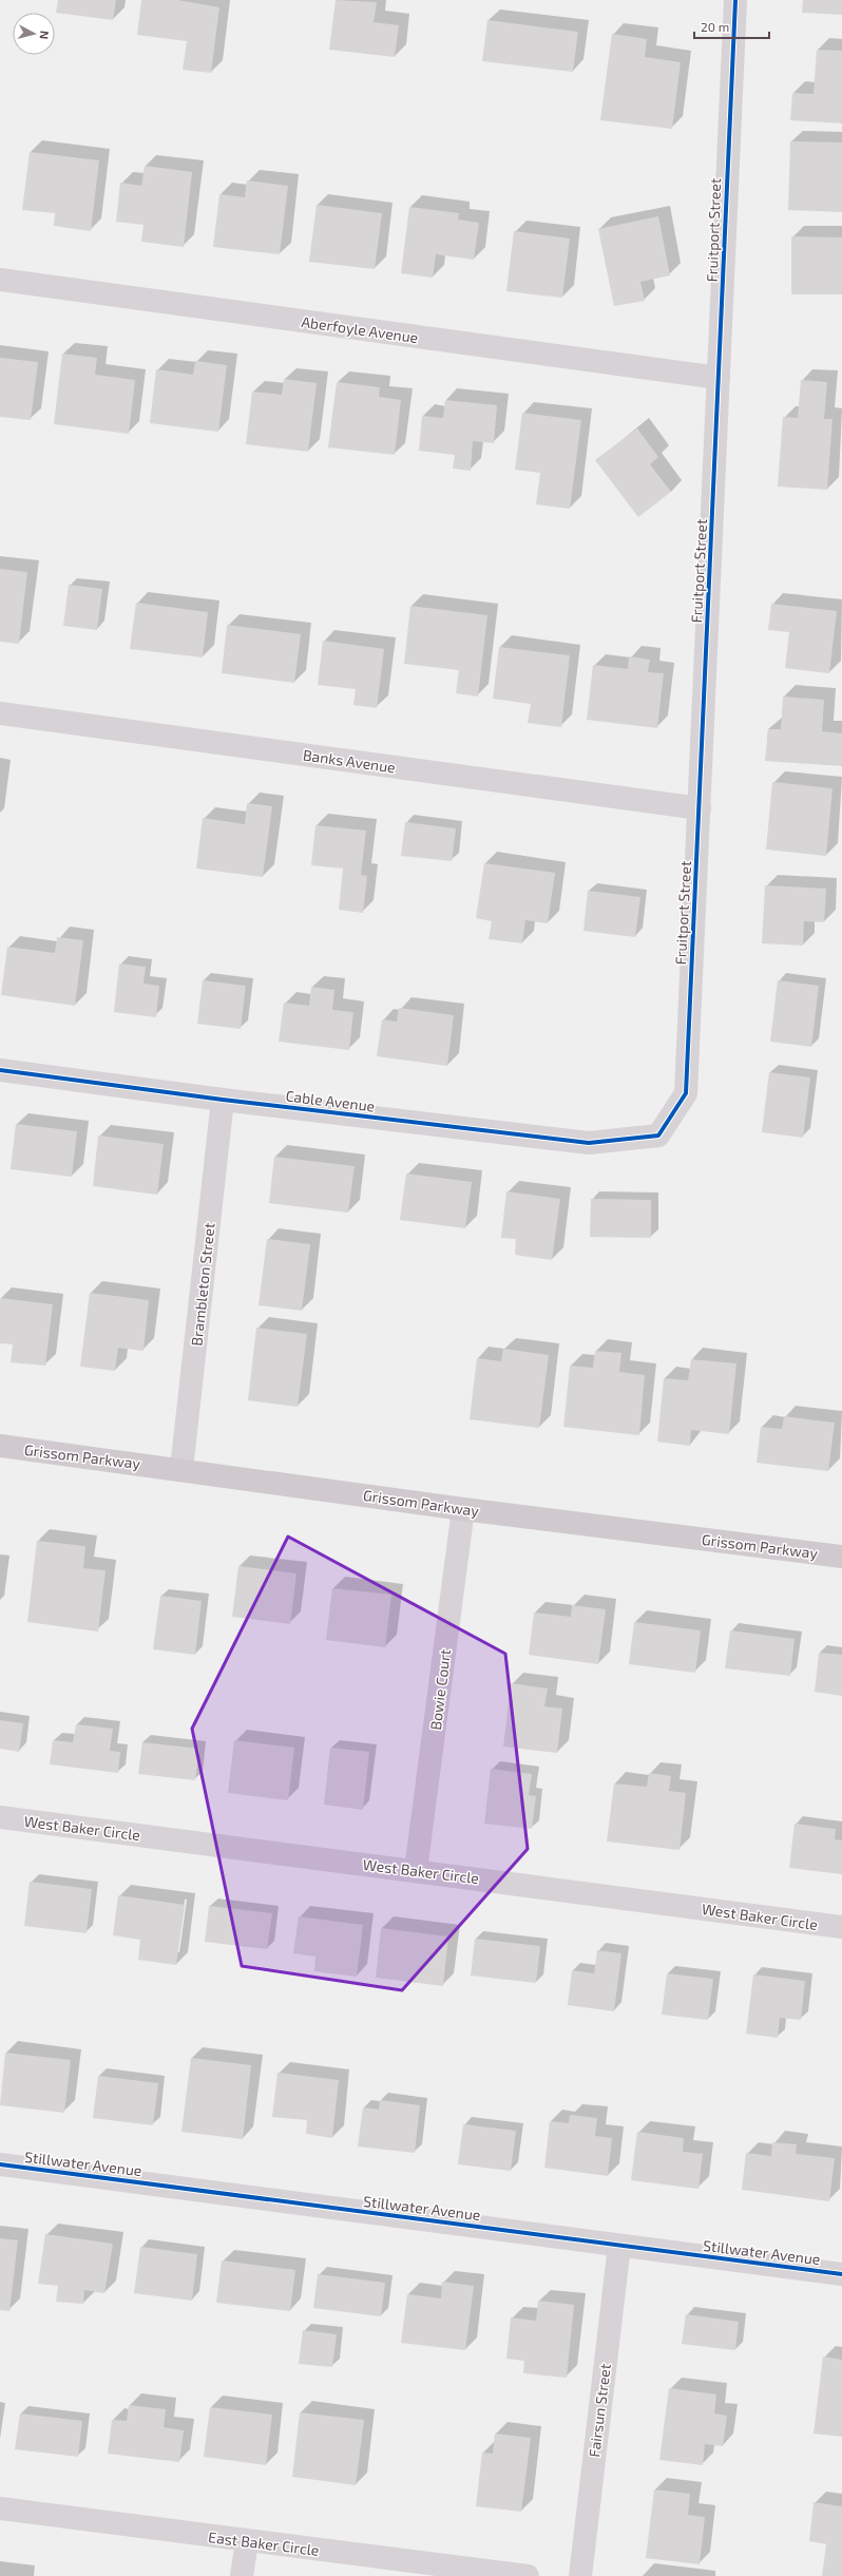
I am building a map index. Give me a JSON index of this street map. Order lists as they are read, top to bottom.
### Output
{
  "streets": {
    "main road": ["Grissom Parkway"],
    "street": [
      "Fruitport Street",
      "Aberfoyle Avenue",
      "Banks Avenue",
      "Cable Avenue",
      "Brambleton Street",
      "Bowie Court",
      "West Baker Circle",
      "Stillwater Avenue",
      "Fairsun Street",
      "East Baker Circle"
    ]
  },
  "crossings": [
    ["Fruitport Street", "Aberfoyle Avenue"],
    ["Fruitport Street", "Banks Avenue"],
    ["Fruitport Street", "Cable Avenue"],
    ["Cable Avenue", "Brambleton Street"],
    ["Brambleton Street", "Grissom Parkway"],
    ["Grissom Parkway", "Bowie Court"],
    ["Bowie Court", "West Baker Circle"],
    ["Stillwater Avenue", "Fairsun Street"]
  ],
  "scale_bar": "20 m",
  "north": "right"
}
